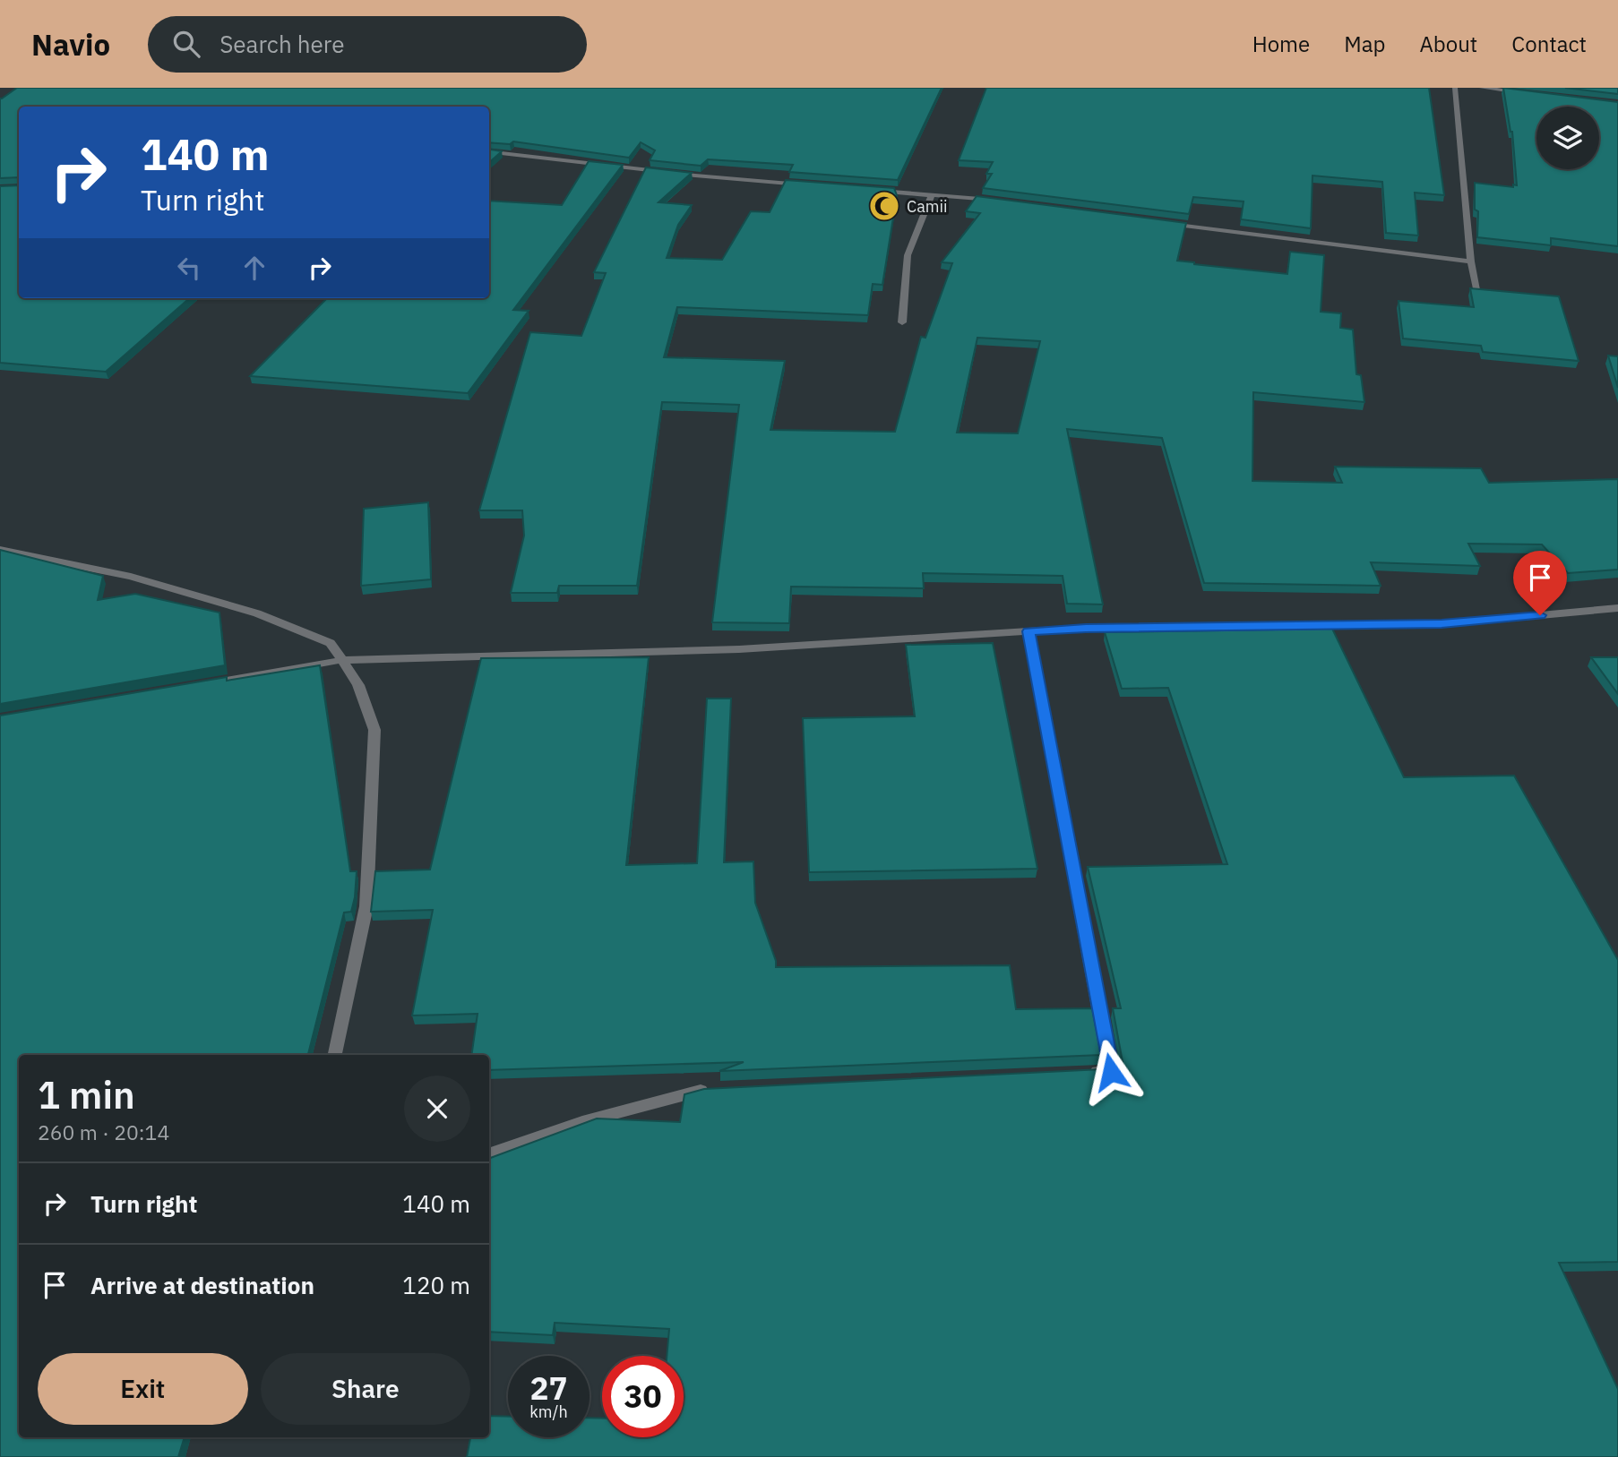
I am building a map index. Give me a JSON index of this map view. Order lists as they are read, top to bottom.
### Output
{
  "places": {
    "mosque": ["Camii"]
  },
  "page": {
    "header": "Navio",
    "search": "Search here",
    "nav": [
      "Home",
      "Map",
      "About",
      "Contact"
    ],
    "turn": ["140 m", "Turn right"],
    "heading": ["1 min", "260 m · 20:14"],
    "list": [
      {
        "name": "Turn right",
        "value": "140 m"
      },
      {
        "name": "Arrive at destination",
        "value": "120 m"
      }
    ],
    "buttons": ["Exit", "Share"],
    "speed": "27 km/h",
    "limit": "30"
  }
}
